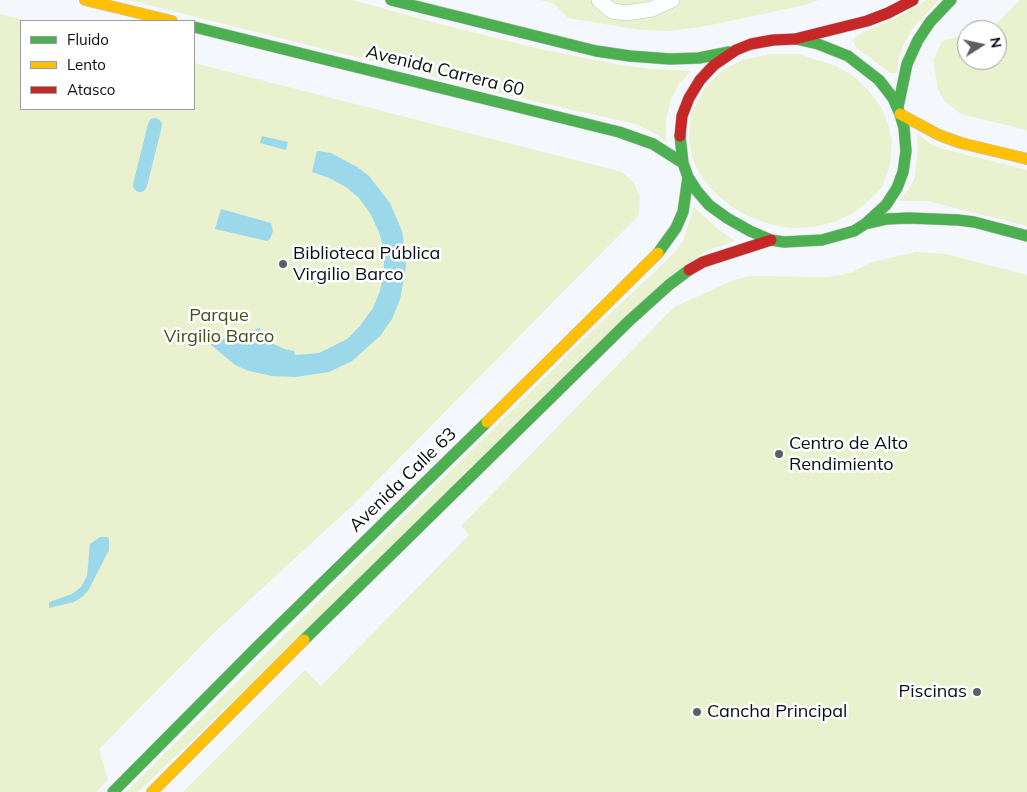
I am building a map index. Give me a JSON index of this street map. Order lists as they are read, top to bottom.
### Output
{
  "streets": {
    "main road": ["Avenida Carrera 60", "Avenida Calle 63"]
  },
  "parks": ["Parque Virgilio Barco"],
  "places": [
    "Biblioteca Pública Virgilio Barco",
    "Centro de Alto Rendimiento",
    "Piscinas",
    "Cancha Principal"
  ],
  "legend": ["Fluido", "Lento", "Atasco"],
  "north": "right"
}
